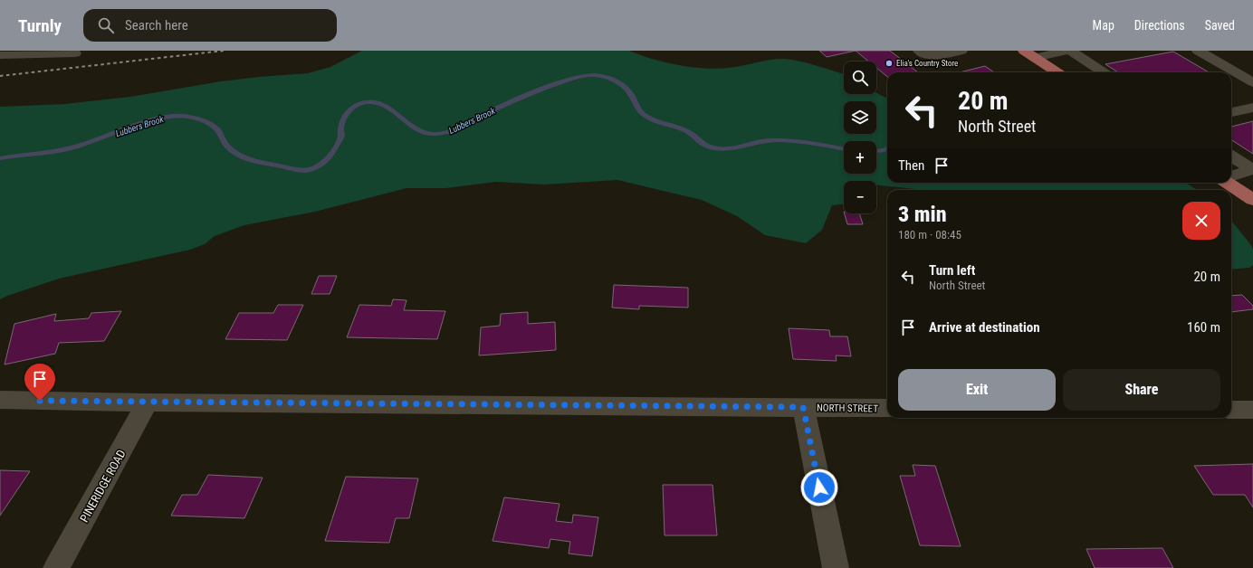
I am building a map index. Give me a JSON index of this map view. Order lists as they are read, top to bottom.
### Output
{
  "streets": {
    "street": ["NORTH STREET", "PINERIDGE ROAD"]
  },
  "crossings": [
    ["NORTH STREET", "PINERIDGE ROAD"]
  ],
  "water": ["Lubbers Brook"],
  "places": ["Elia's Country Store"],
  "page": {
    "header": "Turnly",
    "search": "Search here",
    "nav": ["Map", "Directions", "Saved"],
    "map_buttons": ["+", "−"],
    "turn": ["20 m", "North Street"],
    "then": "Then",
    "heading": ["3 min", "180 m · 08:45"],
    "list": [
      {
        "name": "Turn left",
        "note": "North Street",
        "value": "20 m"
      },
      {
        "name": "Arrive at destination",
        "value": "160 m"
      }
    ],
    "buttons": ["Exit", "Share"]
  }
}
